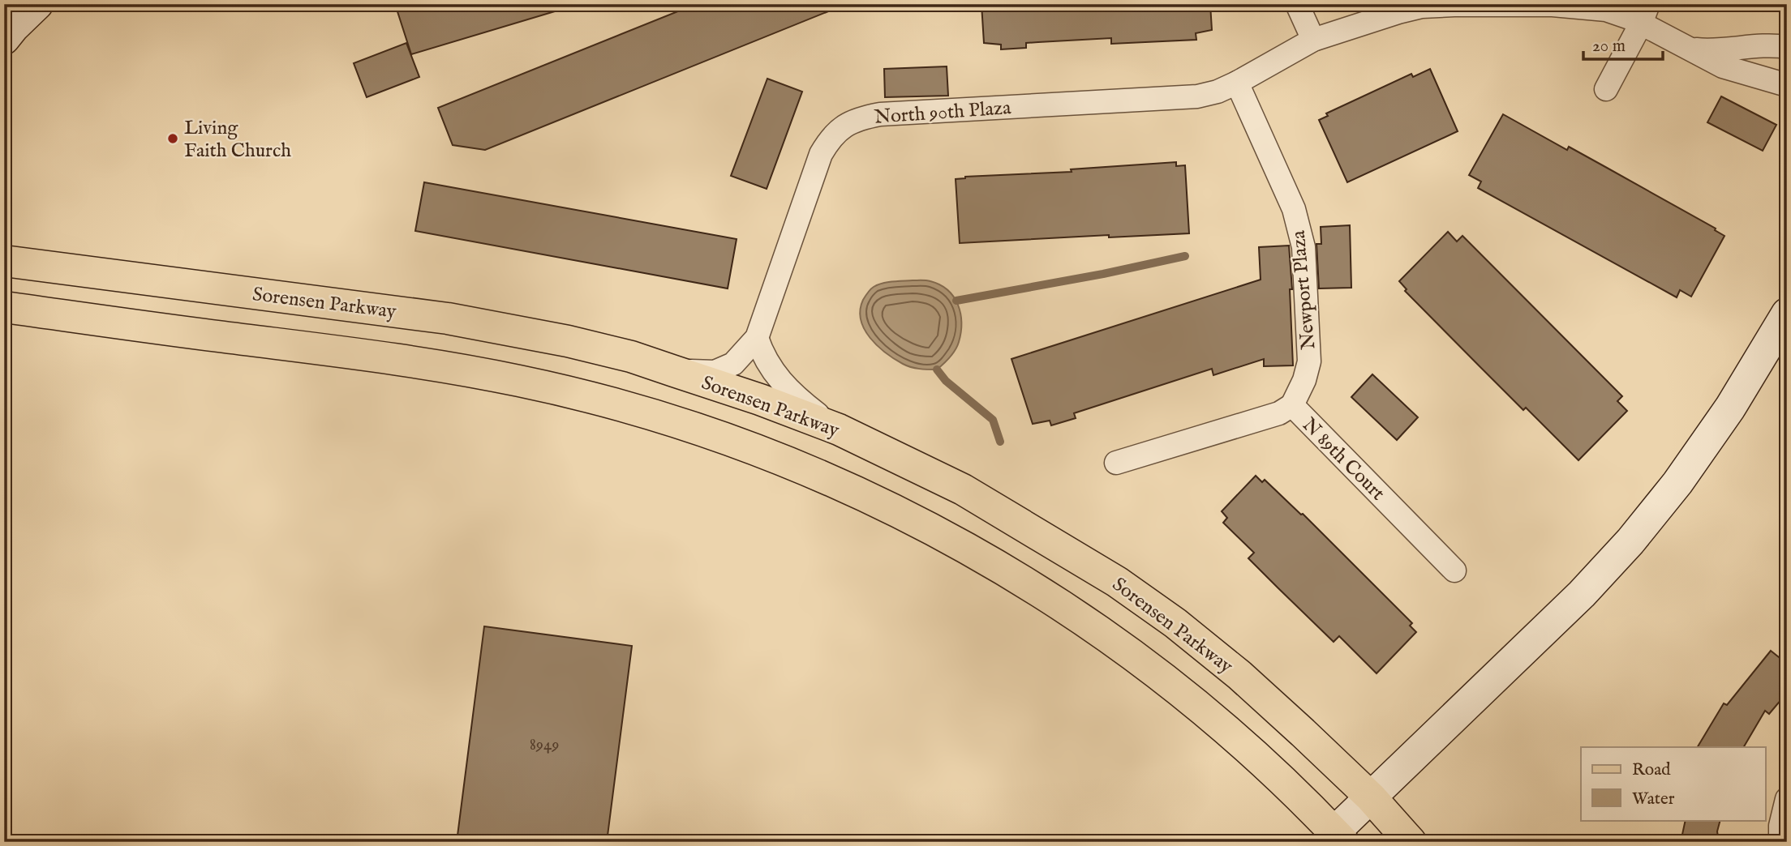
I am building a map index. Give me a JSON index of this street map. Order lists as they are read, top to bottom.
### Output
{
  "streets": {
    "main road": ["Sorensen Parkway"],
    "street": ["North 90th Plaza", "Newport Plaza", "N 89th Court"]
  },
  "crossings": [
    ["North 90th Plaza", "Newport Plaza"],
    ["Newport Plaza", "N 89th Court"]
  ],
  "places": ["Living Faith Church"],
  "house_numbers": ["8949"],
  "legend": ["Road", "Water"],
  "scale_bar": "20 m"
}
